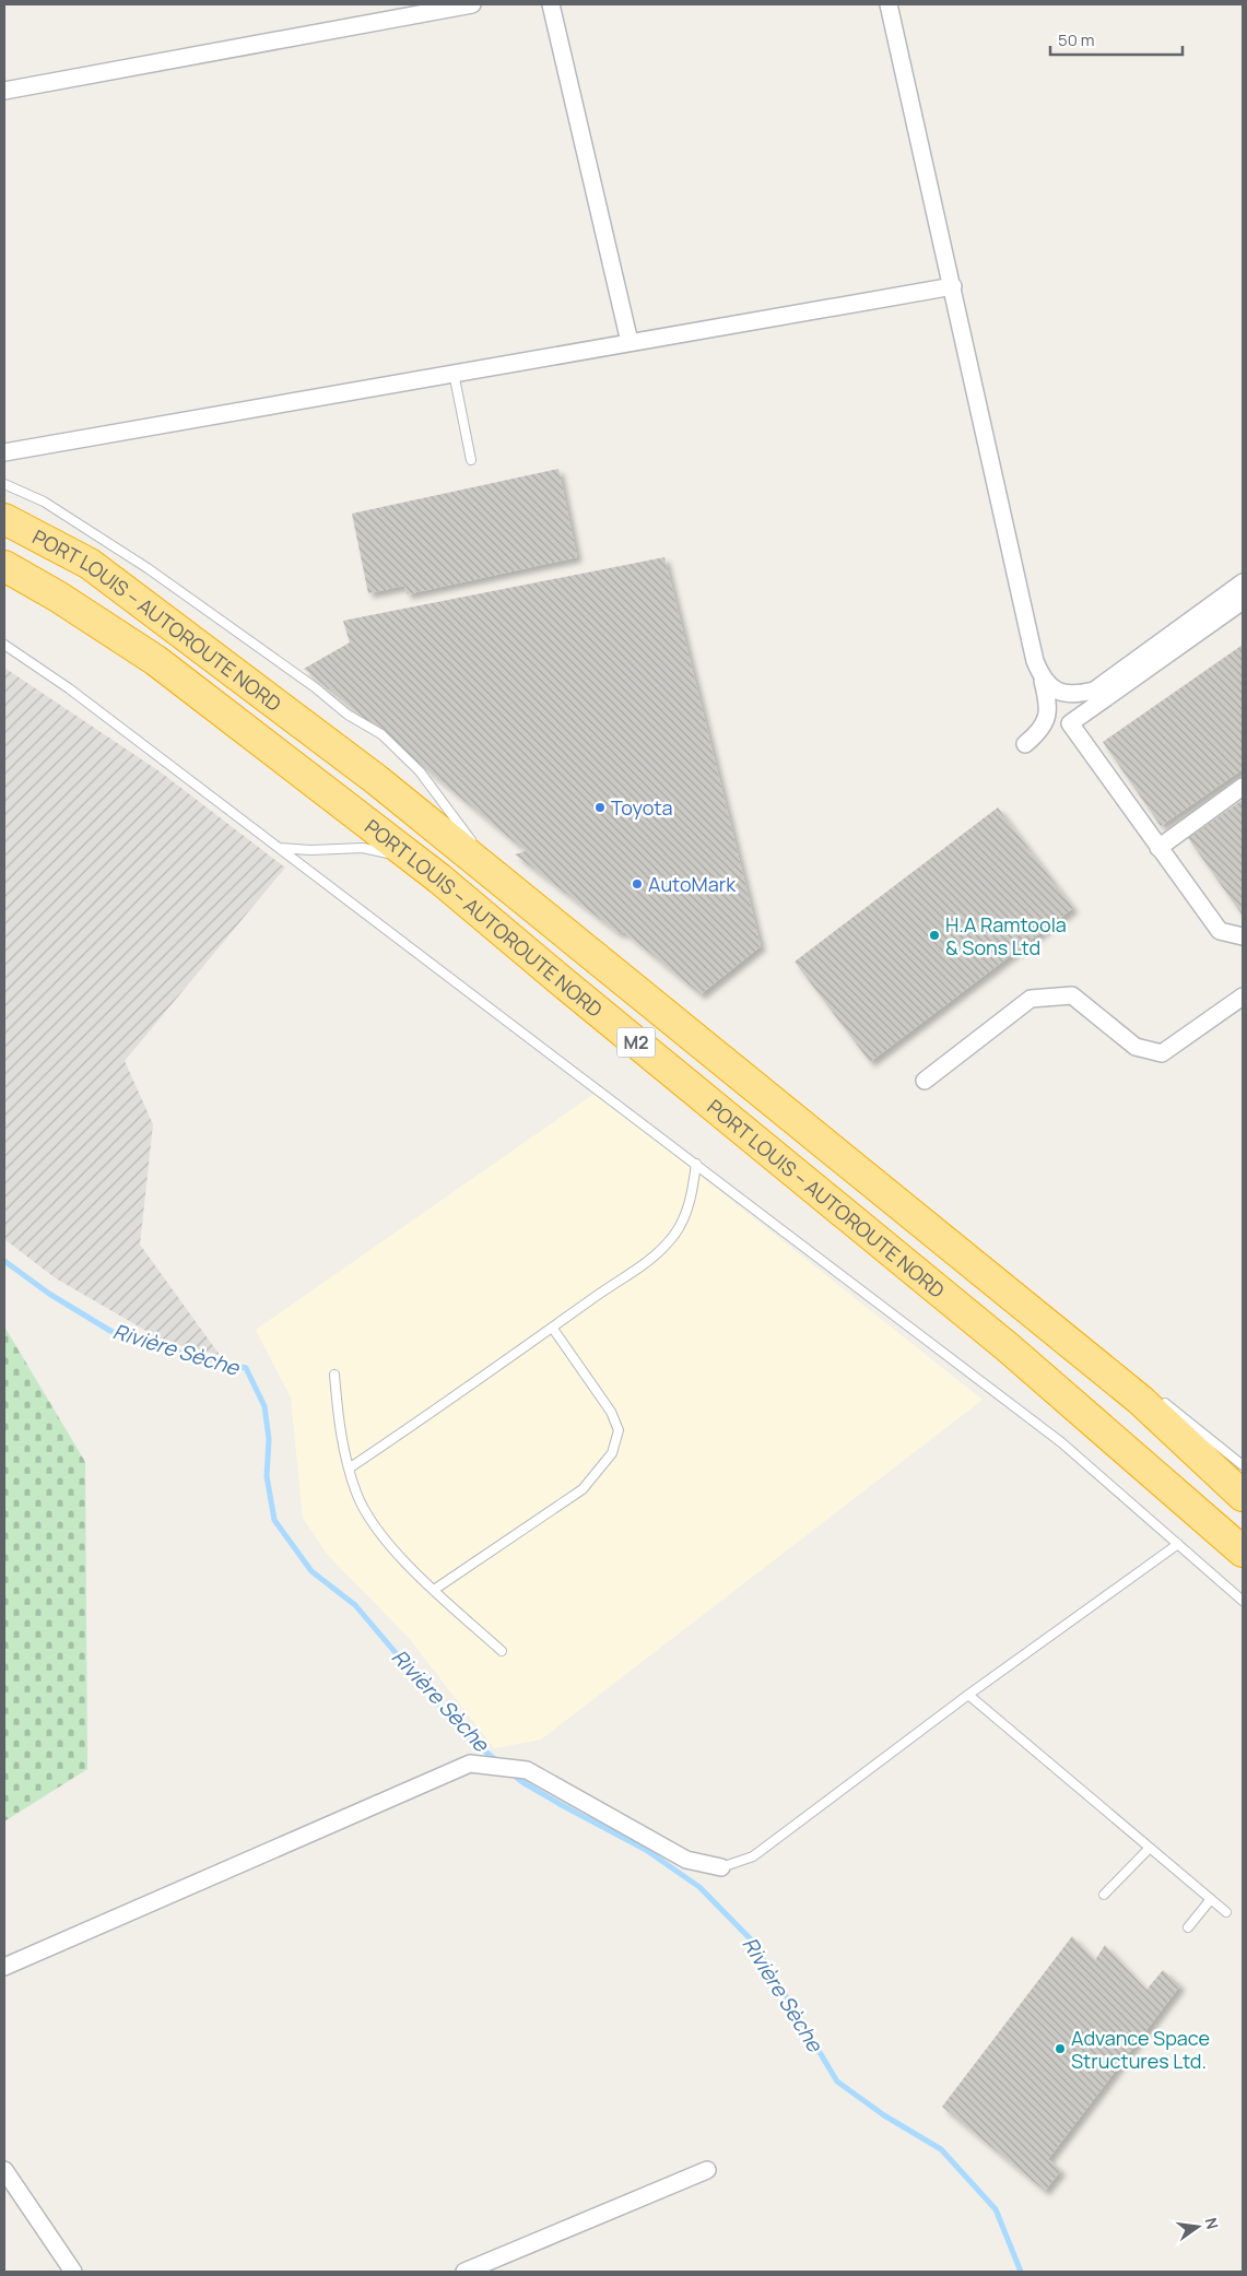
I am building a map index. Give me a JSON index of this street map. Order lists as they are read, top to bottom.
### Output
{
  "streets": {
    "highway": ["PORT LOUIS – AUTOROUTE NORD", "M2"]
  },
  "water": ["Rivière Sèche"],
  "places": [
    "Toyota",
    "AutoMark",
    "H.A Ramtoola & Sons Ltd",
    "Advance Space Structures Ltd."
  ],
  "scale_bar": "50 m",
  "north": "right"
}
